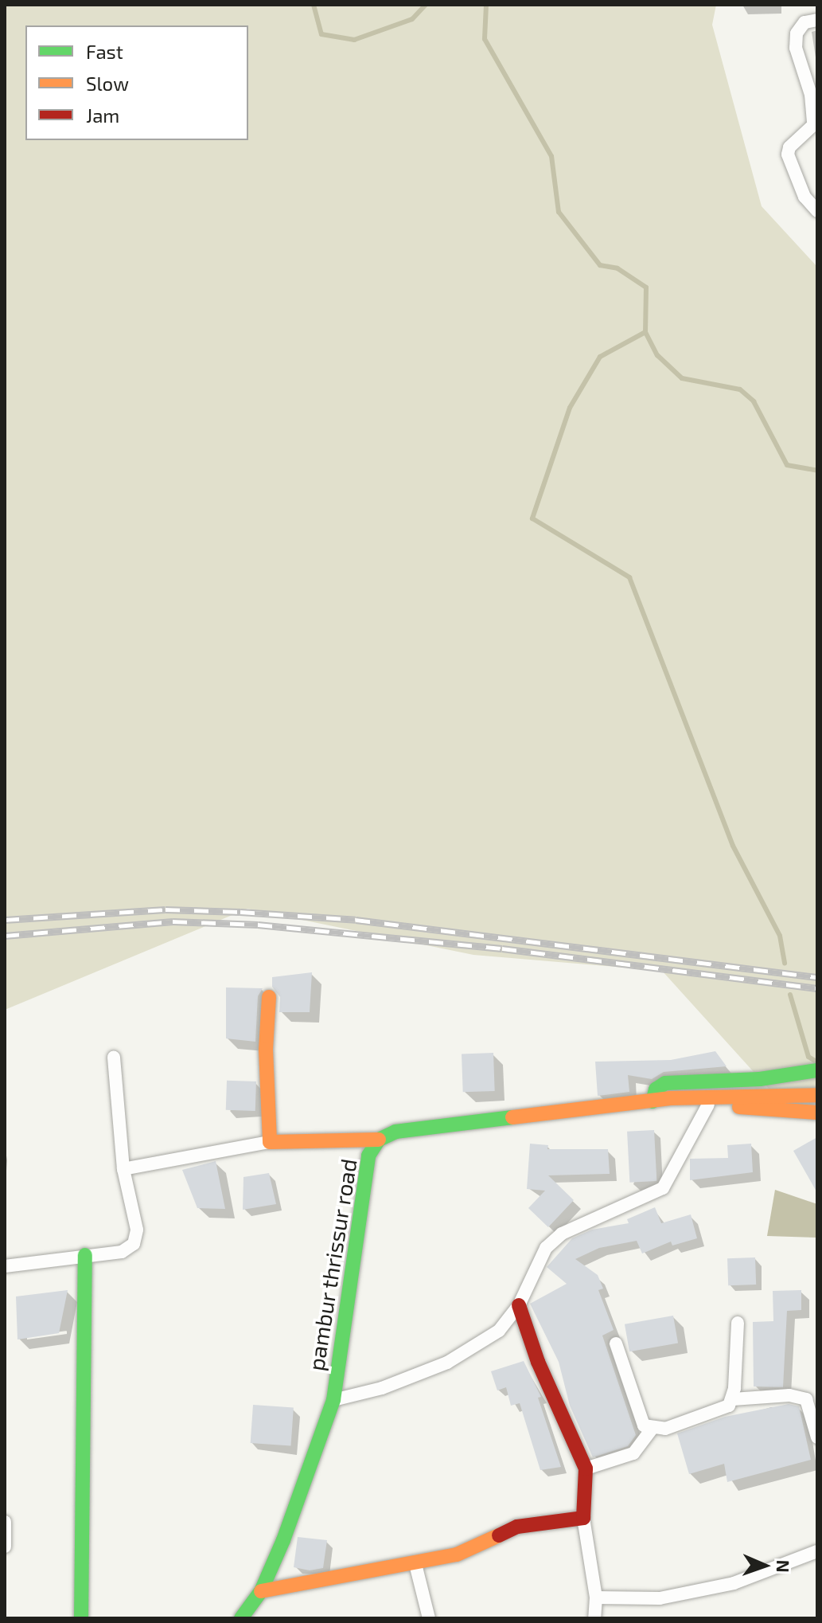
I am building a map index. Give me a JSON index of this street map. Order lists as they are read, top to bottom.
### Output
{
  "streets": {
    "street": ["pambur thrissur road"]
  },
  "legend": ["Fast", "Slow", "Jam"],
  "north": "right"
}
